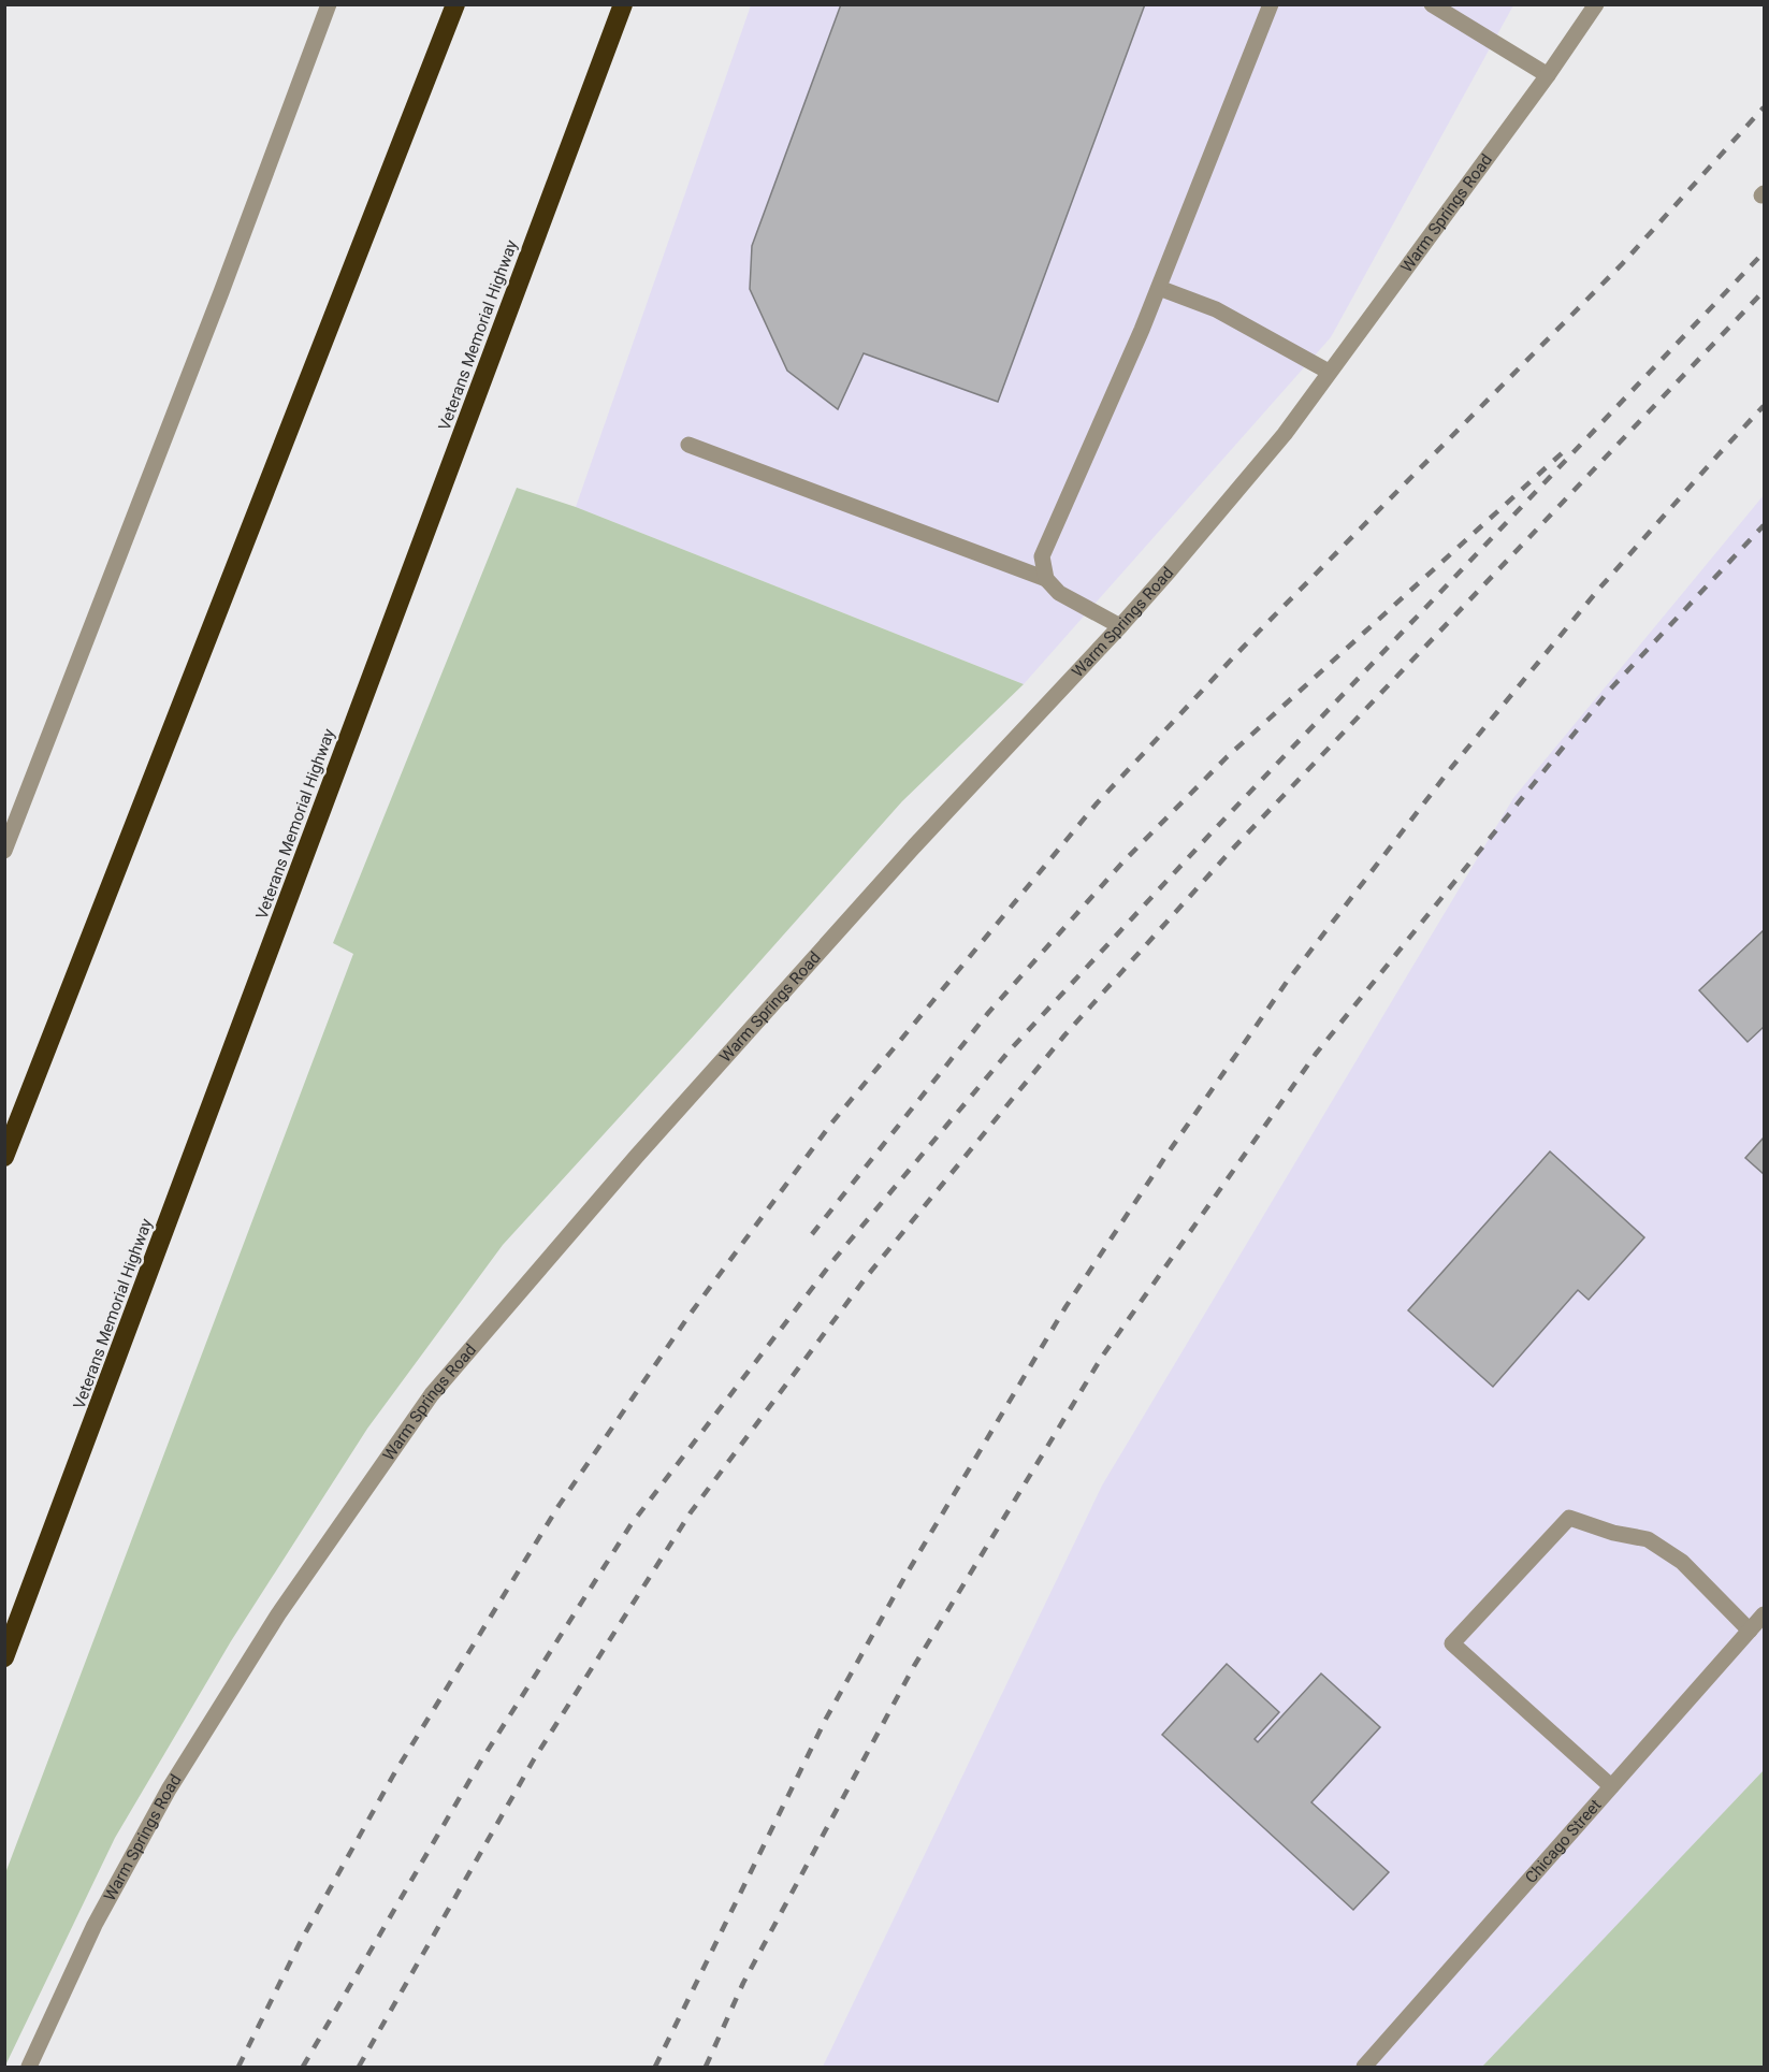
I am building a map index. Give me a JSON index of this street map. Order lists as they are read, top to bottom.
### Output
{
  "streets": {
    "highway": ["Veterans Memorial Highway"],
    "street": ["Warm Springs Road", "Chicago Street"]
  }
}
